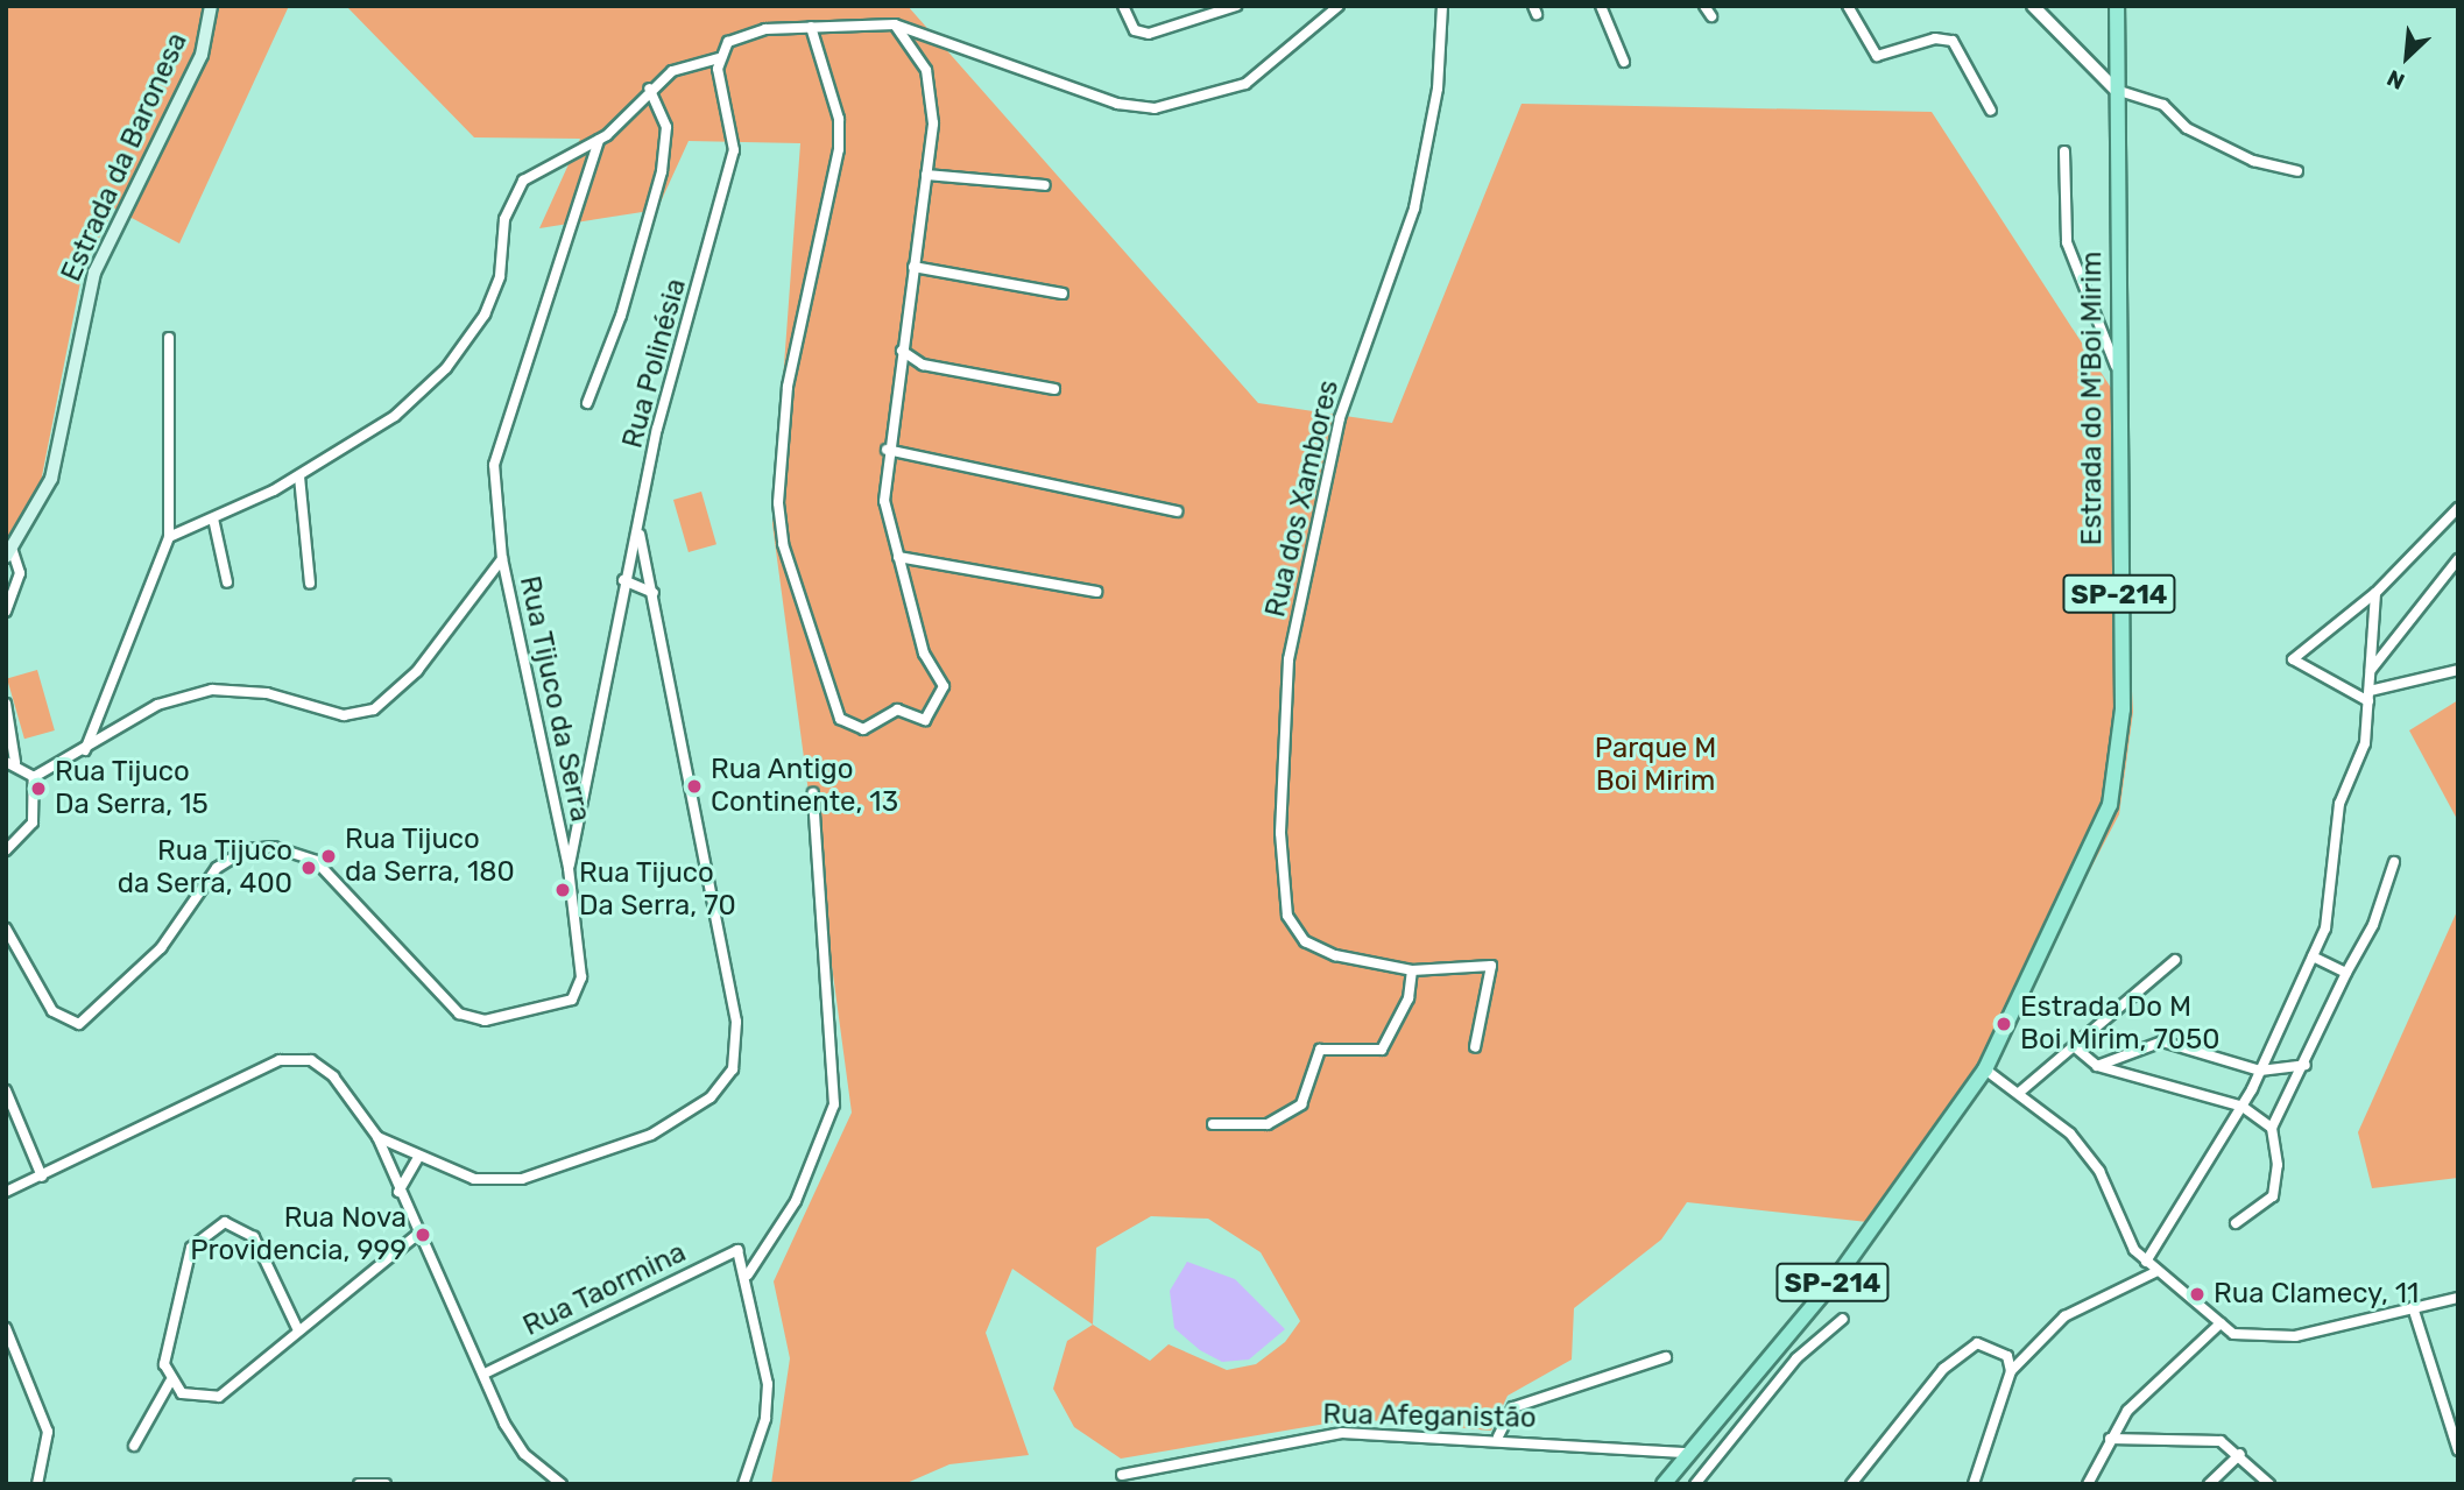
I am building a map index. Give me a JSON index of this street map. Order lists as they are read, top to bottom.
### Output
{
  "streets": {
    "main road": ["Estrada da Baronesa", "Estrada do M'Boi Mirim", "SP-214"],
    "street": [
      "Rua Polinésia",
      "Rua dos Xambores",
      "Rua Tijuco da Serra",
      "Rua Taormina",
      "Rua Afeganistão"
    ]
  },
  "crossings": [
    ["Rua Polinésia", "Rua Tijuco da Serra"],
    ["Estrada do M'Boi Mirim", "Rua Afeganistão"]
  ],
  "parks": ["Parque M Boi Mirim"],
  "places": [
    "Rua Antigo Continente, 13",
    "Rua Tijuco Da Serra, 15",
    "Rua Tijuco da Serra, 180",
    "Rua Tijuco da Serra, 400",
    "Rua Tijuco Da Serra, 70",
    "Estrada Do M Boi Mirim, 7050",
    "Rua Nova Providencia, 999",
    "Rua Clamecy, 11"
  ],
  "north": "bottom left"
}
